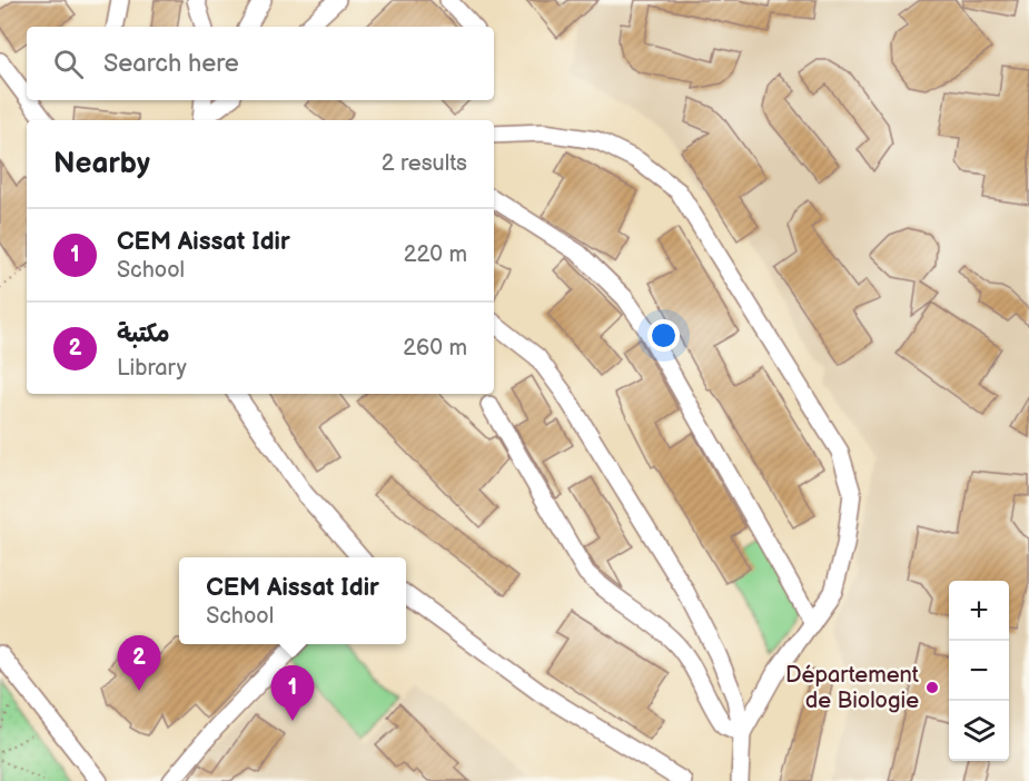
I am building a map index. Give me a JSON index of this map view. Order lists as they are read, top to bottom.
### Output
{
  "places": ["Département de Biologie"],
  "page": {
    "search": "Search here",
    "heading": ["Nearby", "2 results"],
    "list": [
      {
        "mark": "1",
        "name": "CEM Aissat Idir",
        "note": "School",
        "value": "220 m"
      },
      {
        "mark": "2",
        "name": "مكتبة",
        "note": "Library",
        "value": "260 m"
      }
    ],
    "popup": ["CEM Aissat Idir", "School"],
    "map_buttons": ["+", "−"],
    "pins": ["2", "1"]
  }
}
